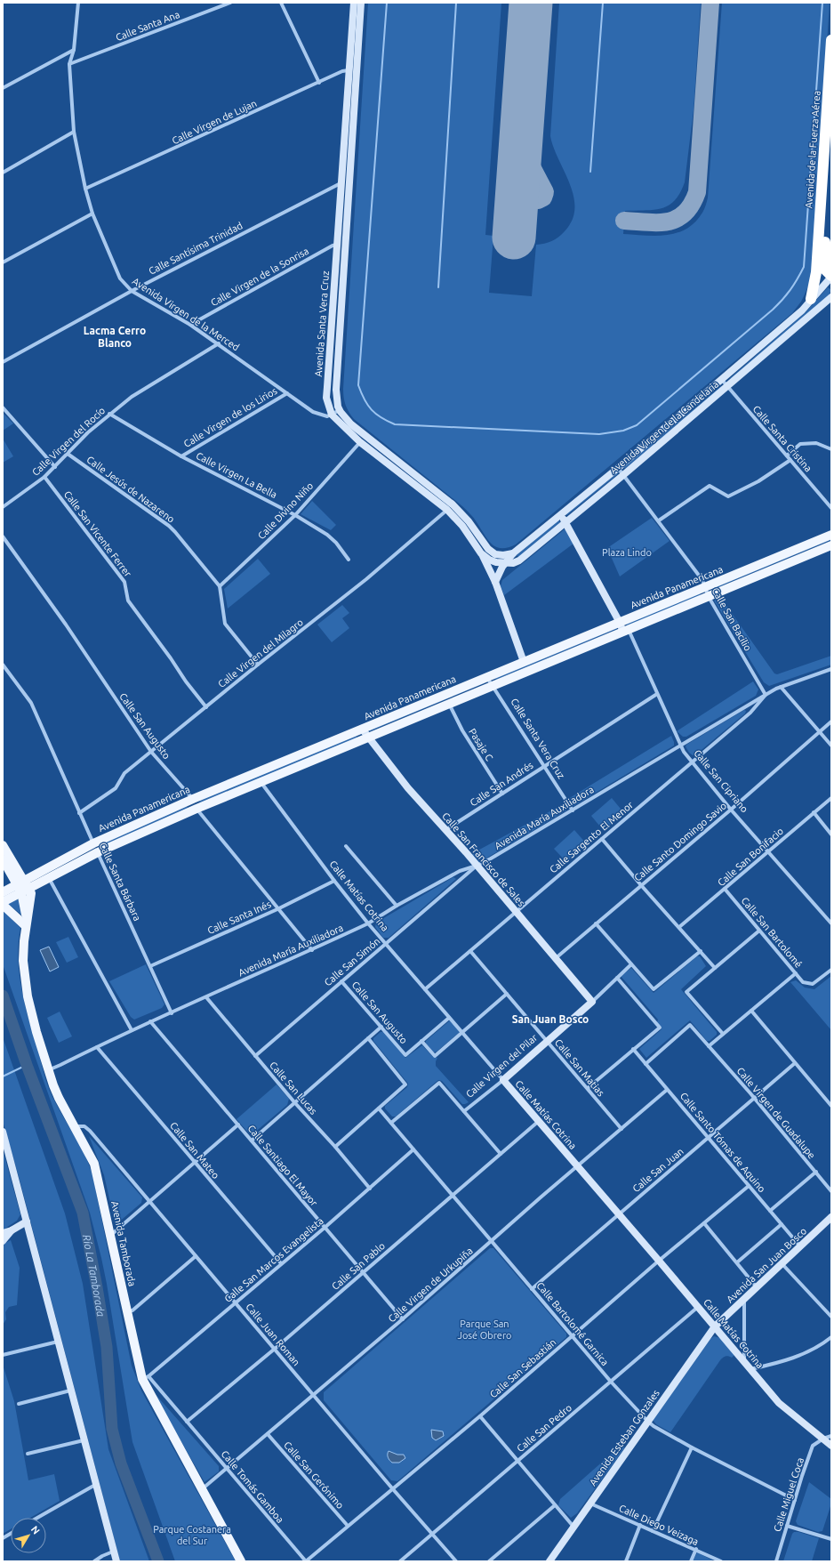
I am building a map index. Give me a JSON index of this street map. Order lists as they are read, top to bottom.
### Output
{
  "streets": {
    "highway": ["Avenida de la Fuerza Aérea"],
    "main road": [
      "Avenida Santa Vera Cruz",
      "Avenida Virgen de la Candelaria",
      "Avenida Panamericana",
      "Calle San Cipriano",
      "Calle San Francisco de Sales",
      "Calle Matías Cotrina",
      "Calle Virgen del Pilar",
      "Avenida Tamborada",
      "Avenida San Juan Bosco",
      "Avenida Esteban Gonzales"
    ],
    "street": [
      "Calle Santa Ana",
      "Calle Virgen de Lujan",
      "Calle Santísima Trinidad",
      "Calle Virgen de la Sonrisa",
      "Avenida Virgen de la Merced",
      "Calle Virgen de los Lirios",
      "Calle Santa Cristina",
      "Calle Virgen del Rocío",
      "Calle Virgen La Bella",
      "Calle Jesús de Nazareno",
      "Calle Divino Niño",
      "Calle San Vicente Ferrer",
      "Calle San Bacilio",
      "Calle Virgen del Milagro",
      "Calle San Augusto",
      "Calle Santa Vera Cruz",
      "Pasaje C",
      "Calle San Andrés",
      "Avenida María Auxiliadora",
      "Calle Sargento El Menor",
      "Calle Santo Domingo Savio",
      "Calle San Bonifacio",
      "Calle Santa Bárbara",
      "Calle Santa Inés",
      "Calle San Bartolomé",
      "Calle San Simón",
      "Calle San Matias",
      "Calle San Lucas",
      "Calle Virgen de Guadalupe",
      "Calle Santo Tómas de Aquino",
      "Calle San Mateo",
      "Calle Santiago El Mayor",
      "Calle San Juan",
      "Calle San Marcos Evangelista",
      "Calle San Pablo",
      "Calle Virgen de Urkupiña",
      "Calle Bartolomé Garnica",
      "Calle Juan Roman",
      "Calle San Sebastián",
      "Calle San Pedro",
      "Calle San Gerónimo",
      "Calle Tomás Gamboa",
      "Calle Miguel Coca",
      "Calle Diego Veizaga"
    ]
  },
  "crossings": [
    ["Calle Santa Ana", "Avenida Virgen de la Merced"],
    ["Calle Virgen de Lujan", "Avenida Virgen de la Merced"],
    ["Calle Virgen de Lujan", "Avenida Santa Vera Cruz"],
    ["Calle Santísima Trinidad", "Avenida Virgen de la Merced"],
    ["Calle Santísima Trinidad", "Avenida Santa Vera Cruz"],
    ["Calle Virgen de la Sonrisa", "Avenida Virgen de la Merced"],
    ["Calle Virgen de la Sonrisa", "Avenida Santa Vera Cruz"],
    ["Avenida Virgen de la Merced", "Avenida Santa Vera Cruz"],
    ["Avenida Virgen de la Merced", "Calle Virgen de los Lirios"],
    ["Avenida Virgen de la Merced", "Calle Virgen del Rocío"],
    ["Avenida Santa Vera Cruz", "Avenida Virgen de la Candelaria"],
    ["Avenida Santa Vera Cruz", "Calle Divino Niño"],
    ["Avenida Santa Vera Cruz", "Calle Virgen del Milagro"],
    ["Calle Virgen de los Lirios", "Calle Virgen La Bella"],
    ["Avenida Virgen de la Candelaria", "Calle Santa Cristina"],
    ["Avenida Virgen de la Candelaria", "Calle San Bacilio"],
    ["Avenida Virgen de la Candelaria", "Calle San Cipriano"],
    ["Calle Virgen del Rocío", "Calle Virgen La Bella"],
    ["Calle Virgen del Rocío", "Calle Jesús de Nazareno"],
    ["Calle Virgen del Rocío", "Calle San Vicente Ferrer"],
    ["Calle Virgen La Bella", "Calle Divino Niño"],
    ["Calle Jesús de Nazareno", "Calle Divino Niño"],
    ["Calle San Vicente Ferrer", "Calle Virgen del Milagro"],
    ["Avenida Panamericana", "Calle San Bacilio"],
    ["Avenida Panamericana", "Calle San Augusto"],
    ["Avenida Panamericana", "Calle Santa Vera Cruz"],
    ["Avenida Panamericana", "Pasaje C"],
    ["Avenida Panamericana", "Calle San Cipriano"],
    ["Avenida Panamericana", "Calle San Francisco de Sales"],
    ["Avenida Panamericana", "Calle Santa Bárbara"],
    ["Avenida Panamericana", "Calle Matías Cotrina"],
    ["Avenida Panamericana", "Avenida Tamborada"],
    ["Calle San Bacilio", "Avenida María Auxiliadora"],
    ["Calle San Bacilio", "Calle Sargento El Menor"],
    ["Calle Virgen del Milagro", "Calle San Augusto"],
    ["Calle Virgen del Milagro", "Calle Santa Bárbara"],
    ["Calle San Augusto", "Avenida María Auxiliadora"],
    ["Calle San Augusto", "Calle Santa Inés"],
    ["Calle San Augusto", "Calle San Simón"],
    ["Calle Santa Vera Cruz", "Calle San Andrés"],
    ["Calle Santa Vera Cruz", "Avenida María Auxiliadora"],
    ["Pasaje C", "Calle San Andrés"],
    ["Calle San Cipriano", "Calle San Andrés"],
    ["Calle San Cipriano", "Avenida María Auxiliadora"],
    ["Calle San Cipriano", "Calle Sargento El Menor"],
    ["Calle San Cipriano", "Calle Santo Domingo Savio"],
    ["Calle San Cipriano", "Calle San Bonifacio"],
    ["Calle San Andrés", "Calle San Francisco de Sales"],
    ["Avenida María Auxiliadora", "Calle Sargento El Menor"],
    ["Avenida María Auxiliadora", "Calle San Francisco de Sales"],
    ["Avenida María Auxiliadora", "Calle Santa Bárbara"],
    ["Avenida María Auxiliadora", "Calle Matías Cotrina"],
    ["Avenida María Auxiliadora", "Calle San Simón"],
    ["Avenida María Auxiliadora", "Calle San Lucas"],
    ["Avenida María Auxiliadora", "Calle San Mateo"],
    ["Avenida María Auxiliadora", "Calle Santiago El Mayor"],
    ["Avenida María Auxiliadora", "Avenida Tamborada"],
    ["Calle Sargento El Menor", "Calle San Francisco de Sales"],
    ["Calle Sargento El Menor", "Calle Matías Cotrina"],
    ["Calle Sargento El Menor", "Calle San Matias"],
    ["Calle Santo Domingo Savio", "Calle San Francisco de Sales"],
    ["Calle San Bonifacio", "Calle San Bartolomé"],
    ["Calle San Francisco de Sales", "Calle San Simón"],
    ["Calle San Francisco de Sales", "Calle Virgen del Pilar"],
    ["Calle Santa Bárbara", "Calle Santa Inés"],
    ["Calle Matías Cotrina", "Calle Santa Inés"],
    ["Calle Matías Cotrina", "Calle San Simón"],
    ["Calle Matías Cotrina", "Calle Virgen del Pilar"],
    ["Calle Matías Cotrina", "Calle San Juan"],
    ["Calle Matías Cotrina", "Avenida San Juan Bosco"],
    ["Calle Matías Cotrina", "Calle San Pablo"],
    ["Calle Matías Cotrina", "Calle Virgen de Urkupiña"],
    ["Calle Matías Cotrina", "Calle San Sebastián"],
    ["Calle Matías Cotrina", "Calle San Pedro"],
    ["Calle Matías Cotrina", "Avenida Esteban Gonzales"],
    ["Calle Matías Cotrina", "Calle Miguel Coca"],
    ["Calle San Simón", "Calle San Lucas"],
    ["Calle Virgen del Pilar", "Calle San Matias"],
    ["Calle San Matias", "Calle Virgen de Urkupiña"],
    ["Calle San Lucas", "Calle San Marcos Evangelista"],
    ["Calle Virgen de Guadalupe", "Calle Santo Tómas de Aquino"],
    ["Calle Virgen de Guadalupe", "Calle San Juan"],
    ["Calle Santo Tómas de Aquino", "Calle San Juan"],
    ["Calle Santo Tómas de Aquino", "Avenida San Juan Bosco"],
    ["Calle Santo Tómas de Aquino", "Calle Virgen de Urkupiña"],
    ["Calle Santo Tómas de Aquino", "Calle San Sebastián"],
    ["Calle San Mateo", "Calle San Marcos Evangelista"],
    ["Calle Santiago El Mayor", "Calle San Marcos Evangelista"],
    ["Calle Santiago El Mayor", "Calle San Pablo"],
    ["Calle Santiago El Mayor", "Calle Virgen de Urkupiña"],
    ["Calle San Juan", "Calle Bartolomé Garnica"],
    ["Avenida Tamborada", "Calle San Marcos Evangelista"],
    ["Avenida Tamborada", "Calle Virgen de Urkupiña"],
    ["Avenida Tamborada", "Calle Juan Roman"],
    ["Avenida Tamborada", "Calle Tomás Gamboa"],
    ["Calle San Marcos Evangelista", "Calle Bartolomé Garnica"],
    ["Calle San Marcos Evangelista", "Calle Juan Roman"],
    ["Calle San Marcos Evangelista", "Calle Tomás Gamboa"],
    ["Avenida San Juan Bosco", "Avenida Esteban Gonzales"],
    ["Calle San Pablo", "Calle Bartolomé Garnica"],
    ["Calle San Pablo", "Calle Juan Roman"],
    ["Calle San Pablo", "Calle Tomás Gamboa"],
    ["Calle Virgen de Urkupiña", "Calle Bartolomé Garnica"],
    ["Calle Virgen de Urkupiña", "Calle Juan Roman"],
    ["Calle Virgen de Urkupiña", "Calle San Gerónimo"],
    ["Calle Virgen de Urkupiña", "Calle Tomás Gamboa"],
    ["Calle Bartolomé Garnica", "Calle San Sebastián"],
    ["Calle Bartolomé Garnica", "Calle San Pedro"],
    ["Calle Bartolomé Garnica", "Avenida Esteban Gonzales"],
    ["Calle Bartolomé Garnica", "Calle Miguel Coca"],
    ["Calle Juan Roman", "Calle San Sebastián"],
    ["Calle Juan Roman", "Calle San Pedro"],
    ["Calle San Sebastián", "Calle San Gerónimo"],
    ["Calle San Sebastián", "Calle Tomás Gamboa"],
    ["Avenida Esteban Gonzales", "Calle Diego Veizaga"]
  ],
  "districts": ["Lacma Cerro Blanco", "San Juan Bosco"],
  "water": ["Río La Tamborada"],
  "parks": ["Plaza Lindo", "Parque San José Obrero", "Parque Costanera del Sur"],
  "north": "top right"
}
